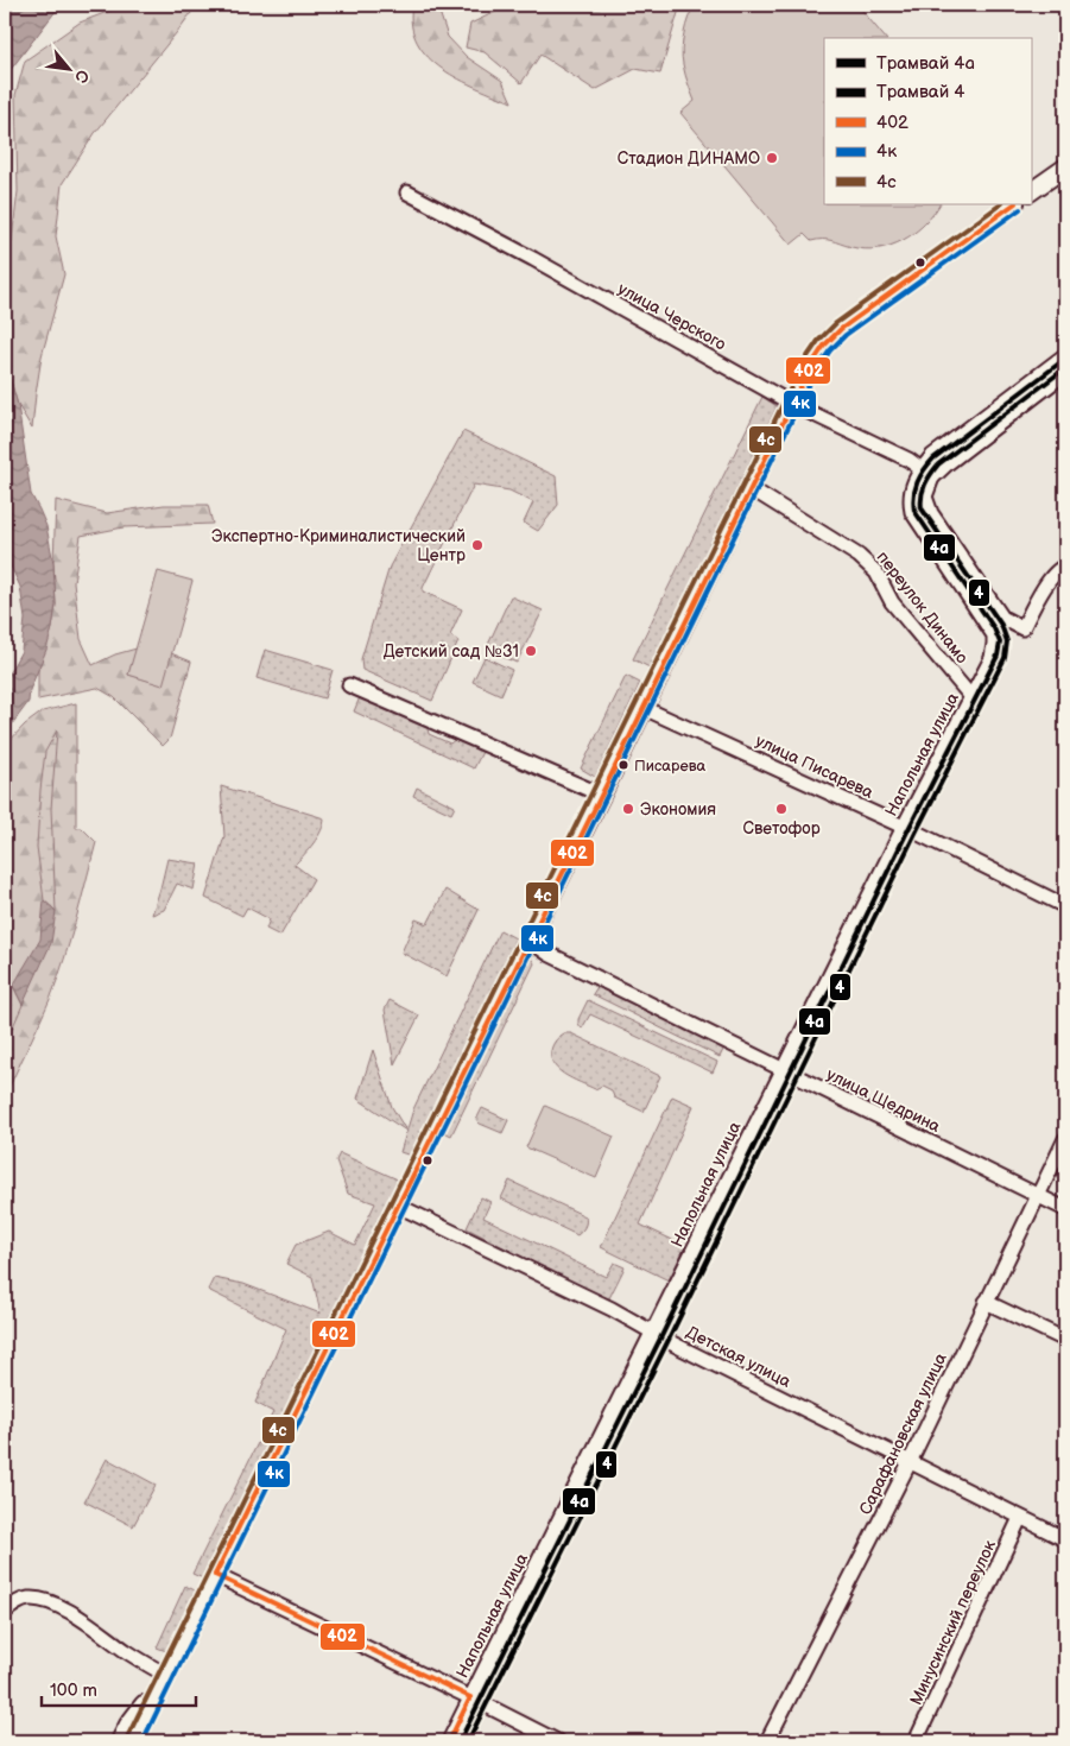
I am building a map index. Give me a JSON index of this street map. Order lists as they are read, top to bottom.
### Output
{
  "streets": {
    "street": [
      "улица Черского",
      "переулок Динамо",
      "Напольная улица",
      "улица Писарева",
      "улица Щедрина",
      "Детская улица",
      "Сарафановская улица",
      "Минусинский переулок"
    ]
  },
  "crossings": [
    ["улица Черского", "Напольная улица"],
    ["переулок Динамо", "Напольная улица"],
    ["Напольная улица", "улица Писарева"],
    ["Напольная улица", "улица Щедрина"],
    ["Напольная улица", "Детская улица"],
    ["улица Щедрина", "Сарафановская улица"],
    ["Детская улица", "Сарафановская улица"],
    ["Детская улица", "Минусинский переулок"]
  ],
  "places": [
    "Стадион ДИНАМО",
    "Экспертно-Криминалистический Центр",
    "Детский сад №31",
    "Писарева",
    "Экономия",
    "Светофор"
  ],
  "lines": [
    "transit line 402",
    "transit line 4с",
    "transit line 4к",
    "tram line 4a",
    "tram line 4"
  ],
  "legend": [
    "Трамвай 4a",
    "Трамвай 4",
    "402",
    "4к",
    "4с"
  ],
  "scale_bar": "100 m",
  "north": "bottom right"
}
